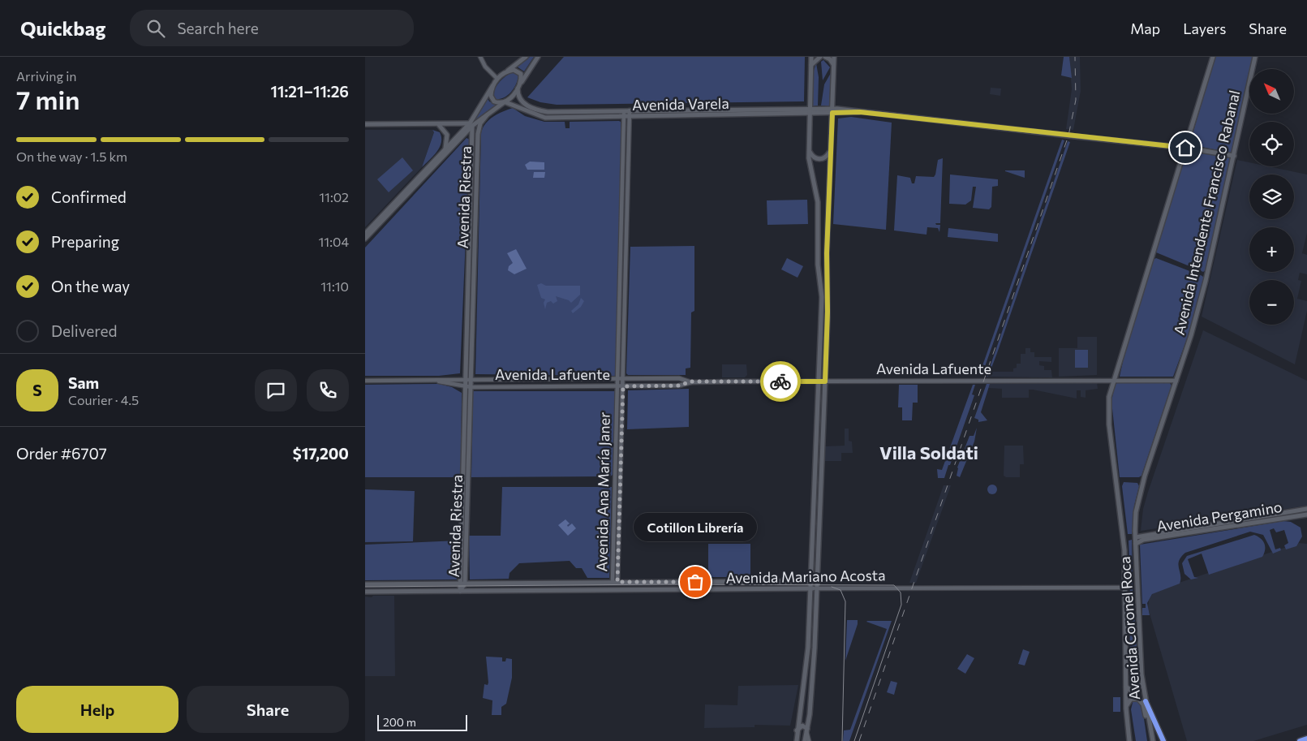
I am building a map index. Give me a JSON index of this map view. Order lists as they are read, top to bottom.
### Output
{
  "streets": {
    "main road": [
      "Avenida Varela",
      "Avenida Riestra",
      "Avenida Intendente Francisco Rabanal",
      "Avenida Ana María Janer",
      "Avenida Pergamino",
      "Avenida Mariano Acosta",
      "Avenida Coronel Roca"
    ],
    "street": ["Avenida Lafuente"]
  },
  "crossings": [
    ["Avenida Varela", "Avenida Intendente Francisco Rabanal"],
    ["Avenida Varela", "Avenida Ana María Janer"],
    ["Avenida Riestra", "Avenida Lafuente"],
    ["Avenida Riestra", "Avenida Mariano Acosta"],
    ["Avenida Intendente Francisco Rabanal", "Avenida Lafuente"],
    ["Avenida Intendente Francisco Rabanal", "Avenida Pergamino"],
    ["Avenida Intendente Francisco Rabanal", "Avenida Coronel Roca"],
    ["Avenida Lafuente", "Avenida Ana María Janer"],
    ["Avenida Lafuente", "Avenida Coronel Roca"],
    ["Avenida Ana María Janer", "Avenida Mariano Acosta"],
    ["Avenida Pergamino", "Avenida Coronel Roca"],
    ["Avenida Mariano Acosta", "Avenida Coronel Roca"]
  ],
  "districts": ["Villa Soldati"],
  "places": ["Cotillon Librería"],
  "scale_bar": "200 m",
  "north": "top left",
  "page": {
    "header": "Quickbag",
    "search": "Search here",
    "nav": ["Map", "Layers", "Share"],
    "heading": ["7 min", "Arriving in", "11:21–11:26"],
    "panel": [
      "Sam",
      "Courier · 4.5",
      "Order #6707",
      "$17,200"
    ],
    "map_buttons": ["+", "−"],
    "bar": "On the way · 1.5 km",
    "list": [
      ["Confirmed", "11:02"],
      ["Preparing", "11:04"],
      ["On the way", "11:10"],
      "Delivered"
    ],
    "round": "S",
    "bubble": "Cotillon Librería",
    "buttons": ["Help", "Share"],
    "scale": "200 m"
  }
}
